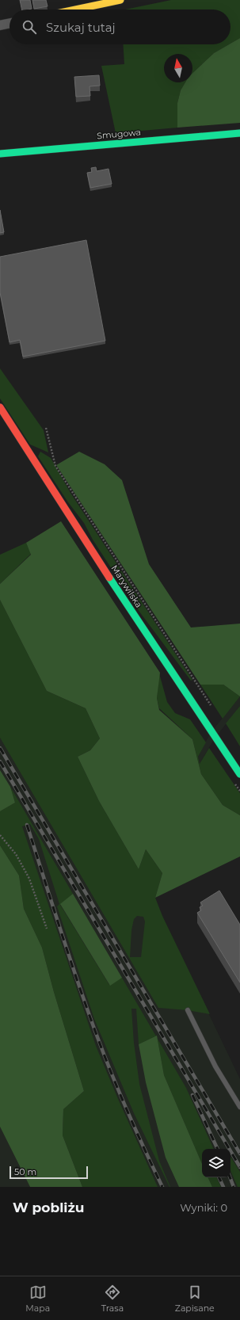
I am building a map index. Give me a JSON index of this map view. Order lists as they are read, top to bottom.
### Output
{
  "streets": {
    "street": ["Smugowa", "Marywilska"]
  },
  "scale_bar": "50 m",
  "north": "top",
  "page": {
    "search": "Szukaj tutaj",
    "scale": "50 m",
    "heading": ["W pobliżu", "Wyniki: 0"],
    "nav": ["Mapa", "Trasa", "Zapisane"]
  }
}
